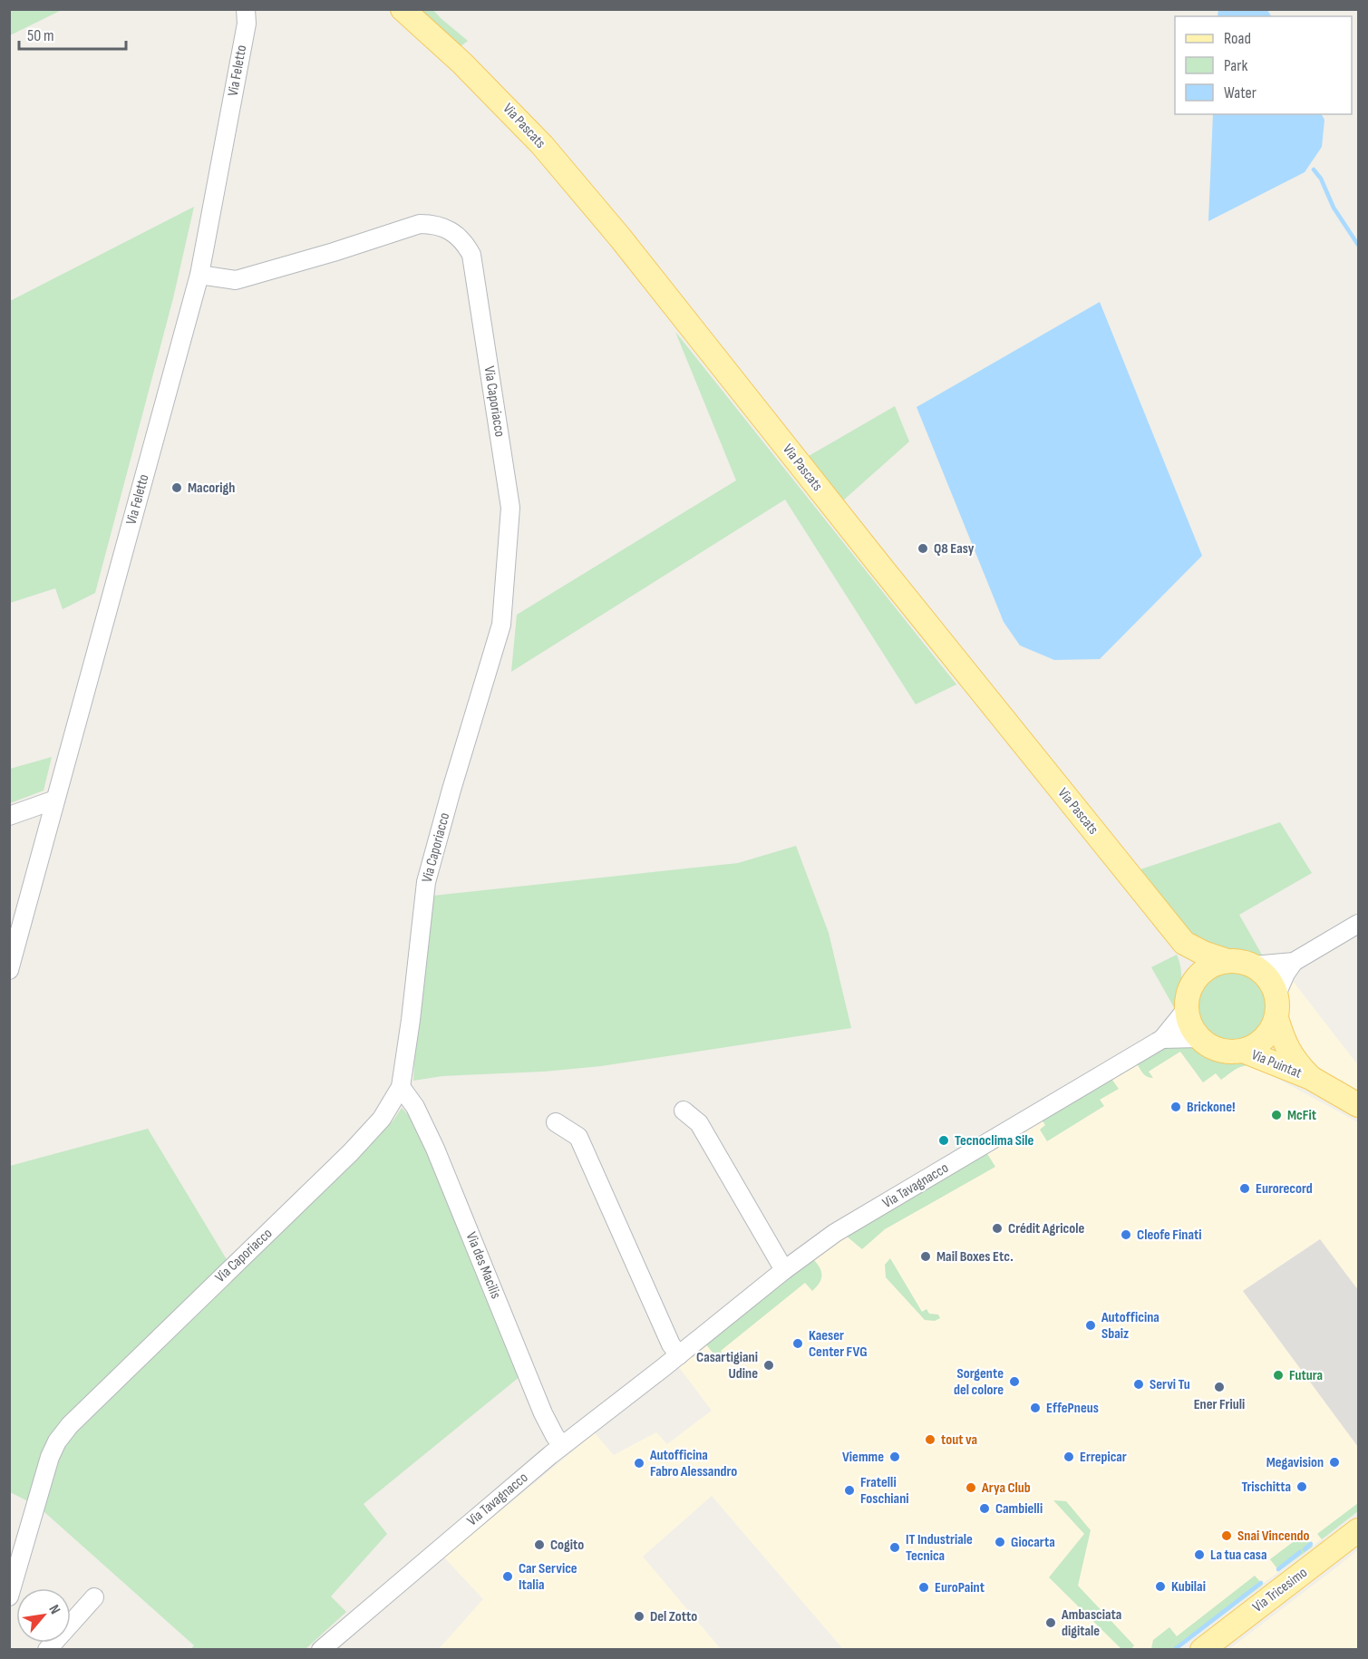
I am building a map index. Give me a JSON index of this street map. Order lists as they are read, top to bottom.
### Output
{
  "streets": {
    "main road": ["Via Pascats", "Via Puintat", "Via Tricesimo"],
    "street": [
      "Via Feletto",
      "Via Caporiacco",
      "Via Tavagnacco",
      "Via des Macilis"
    ]
  },
  "crossings": [
    ["Via Feletto", "Via Caporiacco"],
    ["Via Pascats", "Via Puintat"],
    ["Via Pascats", "Via Tavagnacco"],
    ["Via Caporiacco", "Via des Macilis"],
    ["Via Puintat", "Via Tavagnacco"],
    ["Via Tavagnacco", "Via des Macilis"]
  ],
  "places": [
    "Macorigh",
    "Q8 Easy",
    "Brickone!",
    "McFit",
    "Tecnoclima Sile",
    "Eurorecord",
    "Crédit Agricole",
    "Cleofe Finati",
    "Mail Boxes Etc.",
    "Autofficina Sbaiz",
    "Kaeser Center FVG",
    "Casartigiani Udine",
    "Futura",
    "Sorgente del colore",
    "Servi Tu",
    "Ener Friuli",
    "EffePneus",
    "tout va",
    "Viemme",
    "Errepicar",
    "Megavision",
    "Autofficina Fabro Alessandro",
    "Trischitta",
    "Arya Club",
    "Fratelli Foschiani",
    "Cambielli",
    "Snai Vincendo",
    "Giocarta",
    "Cogito",
    "IT Industriale Tecnica",
    "La tua casa",
    "Car Service Italia",
    "Kubilai",
    "EuroPaint",
    "Del Zotto",
    "Ambasciata digitale"
  ],
  "legend": ["Road", "Park", "Water"],
  "scale_bar": "50 m",
  "north": "top right"
}
